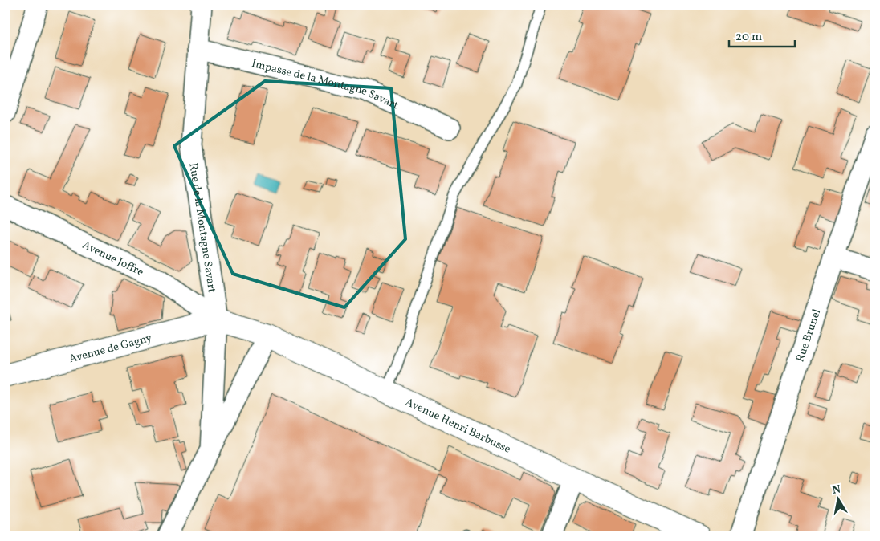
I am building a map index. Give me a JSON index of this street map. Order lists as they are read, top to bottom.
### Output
{
  "streets": {
    "street": [
      "Impasse de la Montagne Savart",
      "Rue de la Montagne Savart",
      "Avenue Joffre",
      "Rue Brunel",
      "Avenue de Gagny",
      "Avenue Henri Barbusse"
    ]
  },
  "crossings": [
    ["Impasse de la Montagne Savart", "Rue de la Montagne Savart"],
    ["Rue de la Montagne Savart", "Avenue Joffre"],
    ["Rue de la Montagne Savart", "Avenue de Gagny"],
    ["Rue de la Montagne Savart", "Avenue Henri Barbusse"],
    ["Avenue Joffre", "Avenue de Gagny"],
    ["Avenue Joffre", "Avenue Henri Barbusse"],
    ["Avenue de Gagny", "Avenue Henri Barbusse"]
  ],
  "scale_bar": "20 m",
  "north": "top"
}
